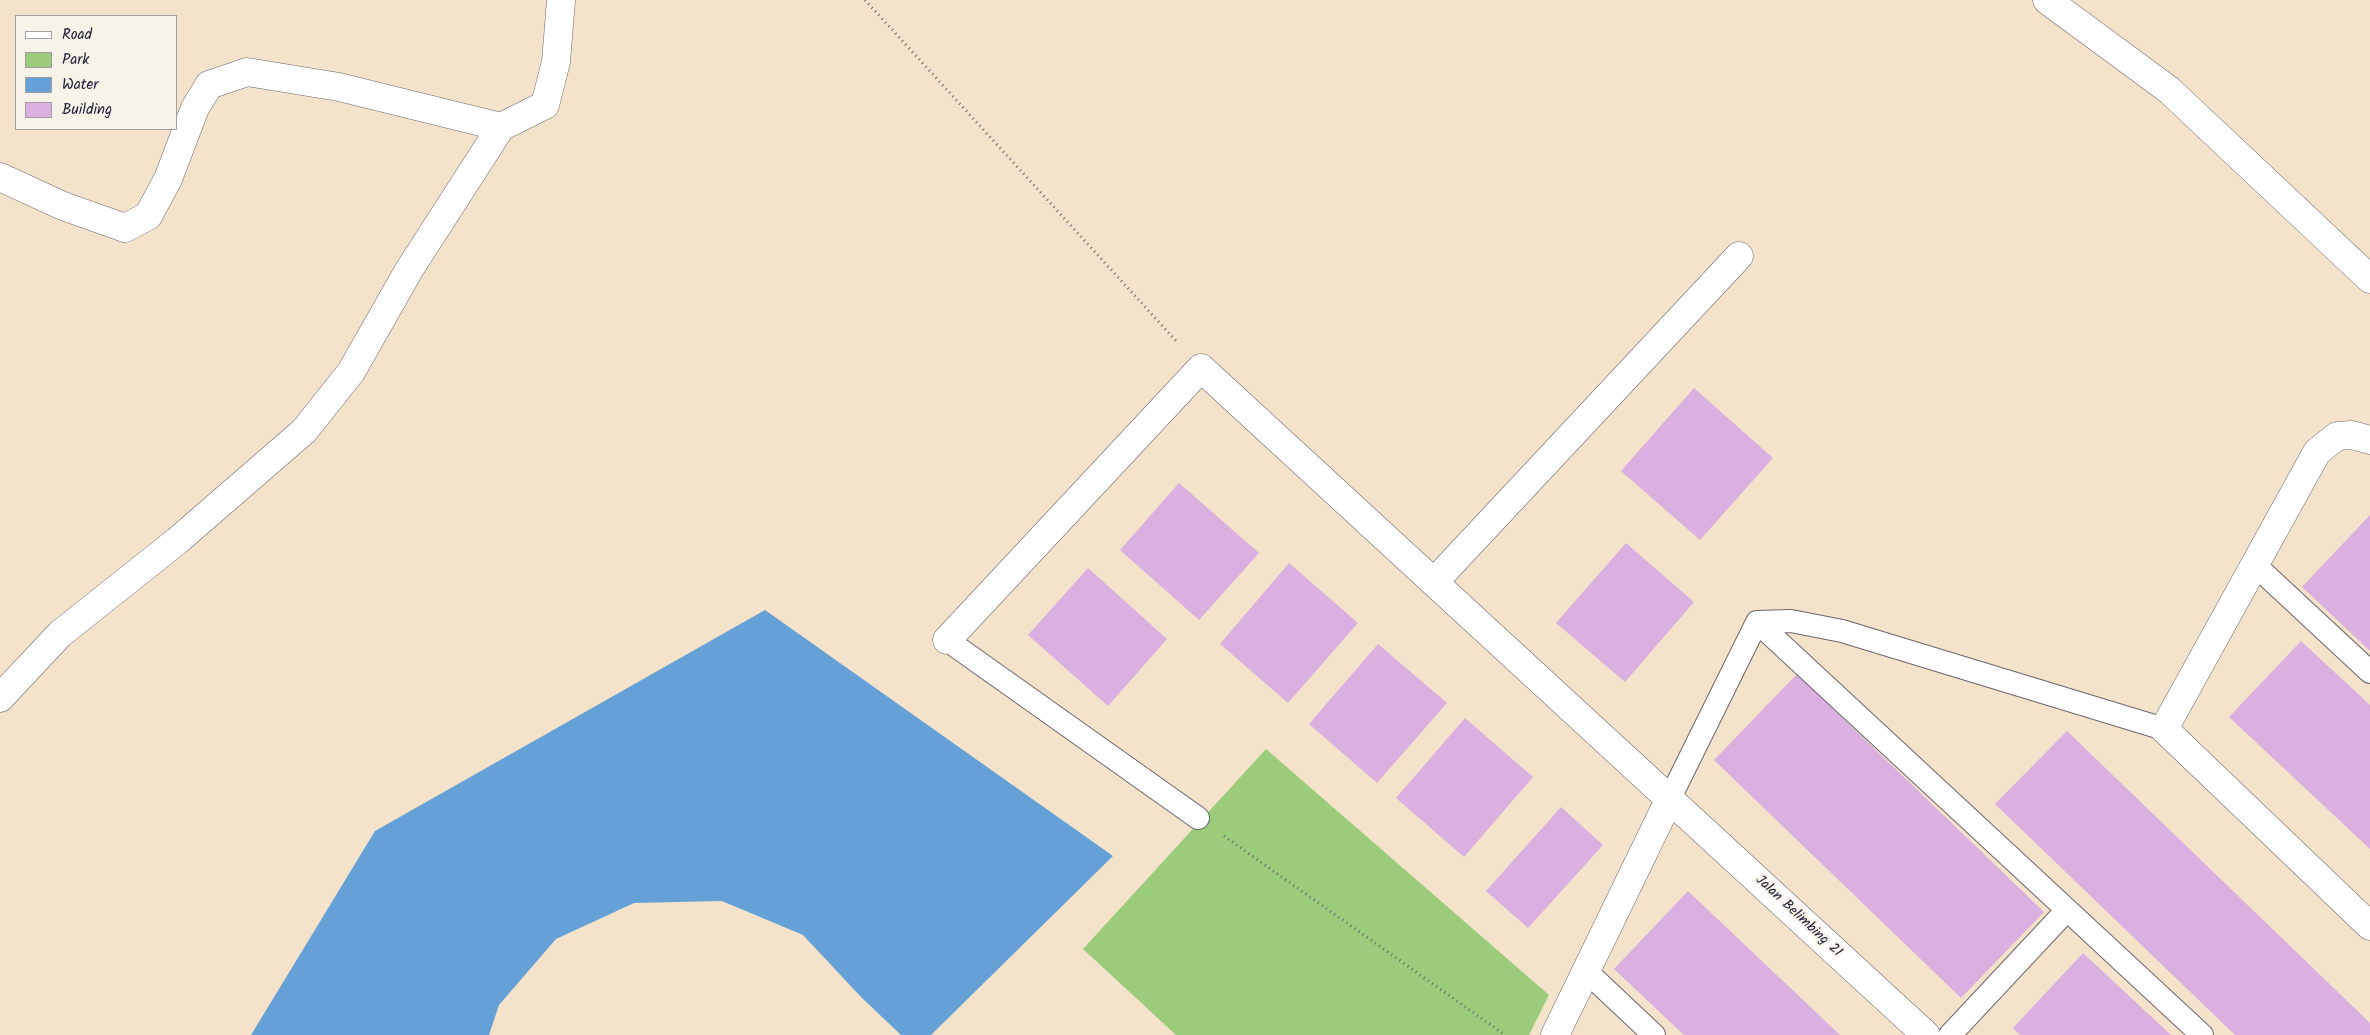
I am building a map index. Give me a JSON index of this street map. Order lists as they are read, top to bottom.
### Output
{
  "streets": {
    "street": ["Jalan Belimbing 21"]
  },
  "legend": [
    "Road",
    "Park",
    "Water",
    "Building"
  ]
}
